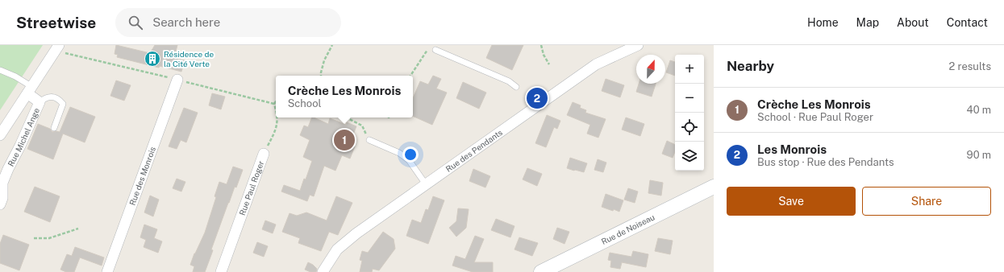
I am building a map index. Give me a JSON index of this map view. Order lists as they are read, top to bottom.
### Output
{
  "streets": {
    "street": [
      "Rue Michel Ange",
      "Rue des Pendants",
      "Rue des Monrois",
      "Rue Paul Roger",
      "Rue de Noiseau"
    ]
  },
  "places": {
    "building": ["Résidence de la Cité Verte"]
  },
  "north": "top",
  "page": {
    "header": "Streetwise",
    "search": "Search here",
    "nav": [
      "Home",
      "Map",
      "About",
      "Contact"
    ],
    "heading": ["Nearby", "2 results"],
    "map_buttons": ["+", "−"],
    "popup": ["Crèche Les Monrois", "School"],
    "pins": ["2", "1"],
    "list": [
      {
        "mark": "1",
        "name": "Crèche Les Monrois",
        "note": "School · Rue Paul Roger",
        "value": "40 m"
      },
      {
        "mark": "2",
        "name": "Les Monrois",
        "note": "Bus stop · Rue des Pendants",
        "value": "90 m"
      }
    ],
    "buttons": ["Save", "Share"]
  }
}
